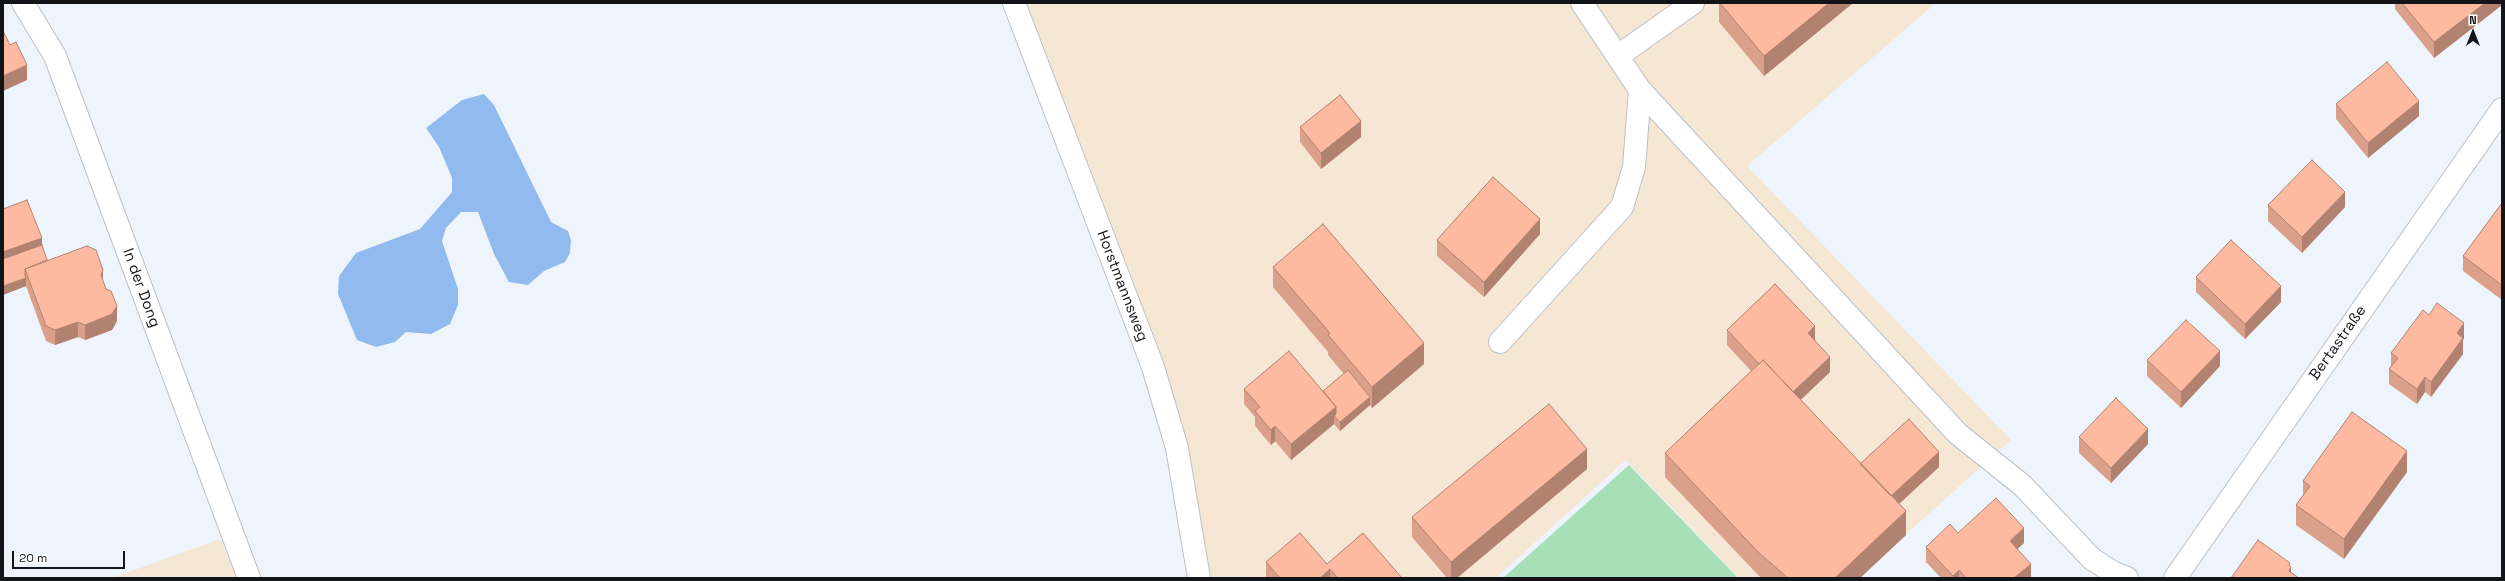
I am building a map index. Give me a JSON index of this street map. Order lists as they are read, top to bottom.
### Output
{
  "streets": {
    "street": ["Horstmannsweg", "In der Dong", "Bertastraße"]
  },
  "scale_bar": "20 m",
  "north": "top"
}
